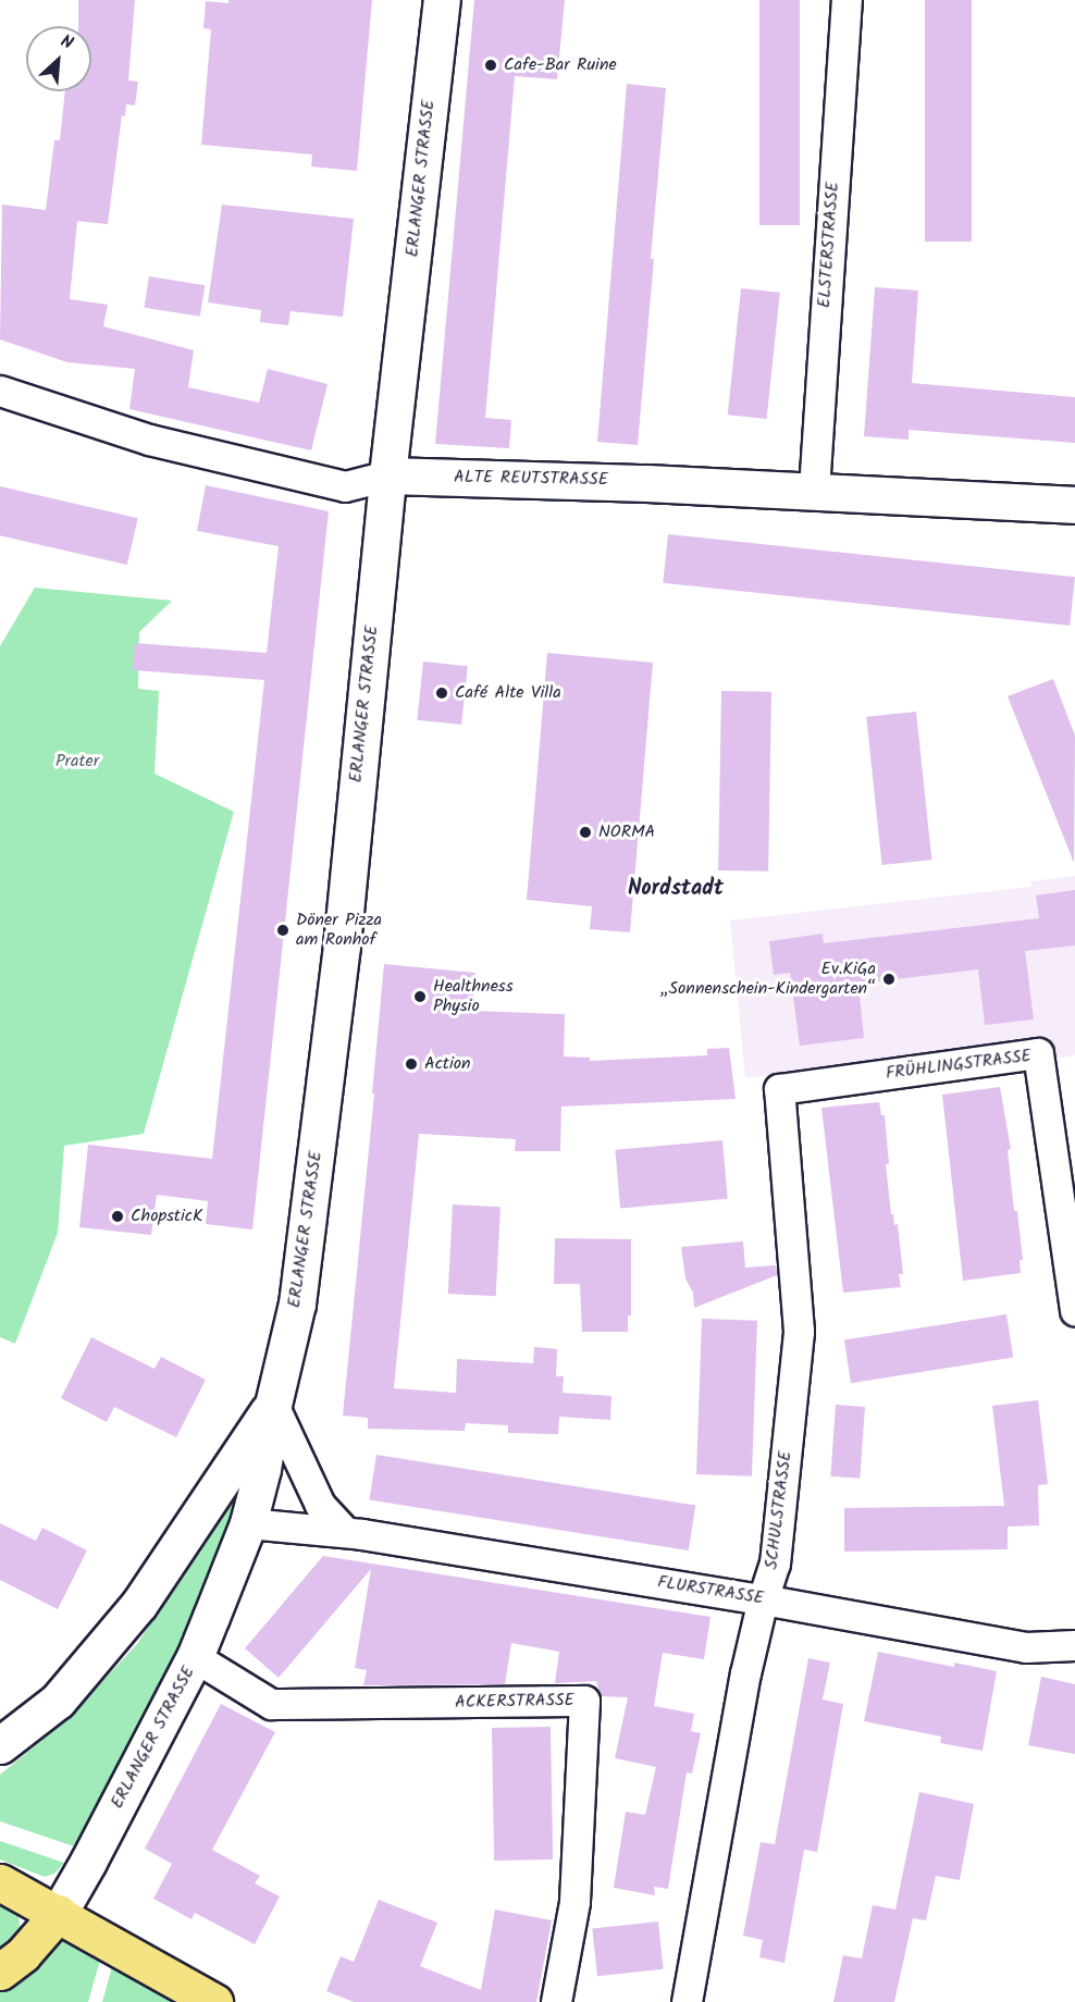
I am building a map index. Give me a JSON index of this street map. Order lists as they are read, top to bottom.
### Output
{
  "streets": {
    "main road": ["ERLANGER STRASSE", "ALTE REUTSTRASSE"],
    "street": [
      "ELSTERSTRASSE",
      "FRÜHLINGSTRASSE",
      "SCHULSTRASSE",
      "FLURSTRASSE",
      "ACKERSTRASSE"
    ]
  },
  "crossings": [
    ["ERLANGER STRASSE", "ALTE REUTSTRASSE"],
    ["ERLANGER STRASSE", "FLURSTRASSE"],
    ["ERLANGER STRASSE", "ACKERSTRASSE"],
    ["ELSTERSTRASSE", "ALTE REUTSTRASSE"],
    ["FRÜHLINGSTRASSE", "SCHULSTRASSE"],
    ["SCHULSTRASSE", "FLURSTRASSE"]
  ],
  "districts": ["Nordstadt"],
  "parks": ["Prater"],
  "places": [
    "Cafe-Bar Ruine",
    "Café Alte Villa",
    "NORMA",
    "Döner Pizza am Ronhof",
    "Ev.KiGa „Sonnenschein-Kindergarten“",
    "Healthness Physio",
    "Action",
    "ChopsticK"
  ],
  "north": "top right"
}
